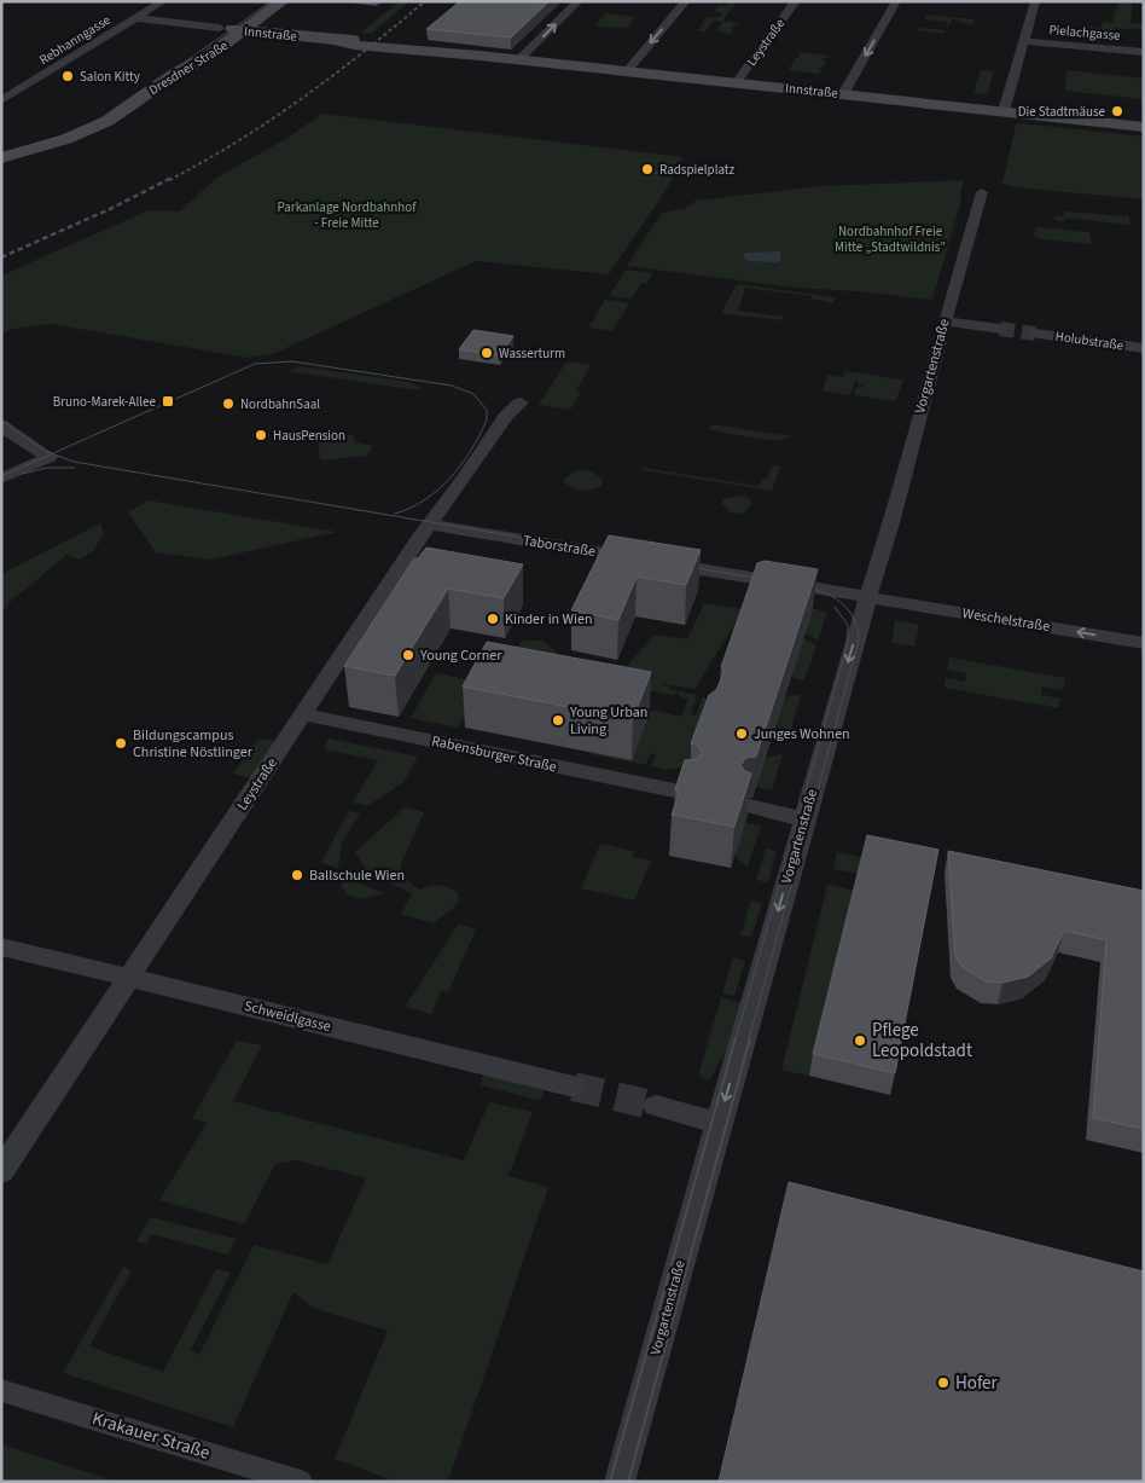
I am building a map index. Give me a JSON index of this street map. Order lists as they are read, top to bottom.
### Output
{
  "streets": {
    "main road": ["Innstraße", "Dresdner Straße"],
    "street": [
      "Pielachgasse",
      "Rebhanngasse",
      "Leystraße",
      "Holubstraße",
      "Vorgartenstraße",
      "Taborstraße",
      "Weschelstraße",
      "Rabensburger Straße",
      "Schweidlgasse",
      "Krakauer Straße"
    ]
  },
  "crossings": [
    ["Innstraße", "Rebhanngasse"],
    ["Innstraße", "Leystraße"],
    ["Innstraße", "Dresdner Straße"],
    ["Leystraße", "Taborstraße"],
    ["Leystraße", "Rabensburger Straße"],
    ["Leystraße", "Schweidlgasse"],
    ["Vorgartenstraße", "Taborstraße"],
    ["Vorgartenstraße", "Weschelstraße"],
    ["Taborstraße", "Weschelstraße"]
  ],
  "one_way": ["Vorgartenstraße", "Weschelstraße"],
  "parks": ["Parkanlage Nordbahnhof - Freie Mitte", "Nordbahnhof Freie Mitte „Stadtwildnis”"],
  "places": {
    "other": [
      "Salon Kitty",
      "Die Stadtmäuse",
      "Radspielplatz",
      "Wasserturm",
      "NordbahnSaal",
      "HausPension",
      "Kinder in Wien",
      "Young Corner",
      "Young Urban Living",
      "Junges Wohnen",
      "Bildungscampus Christine Nöstlinger",
      "Ballschule Wien",
      "Pflege Leopoldstadt",
      "Hofer"
    ],
    "transit": ["Bruno-Marek-Allee"]
  }
}
